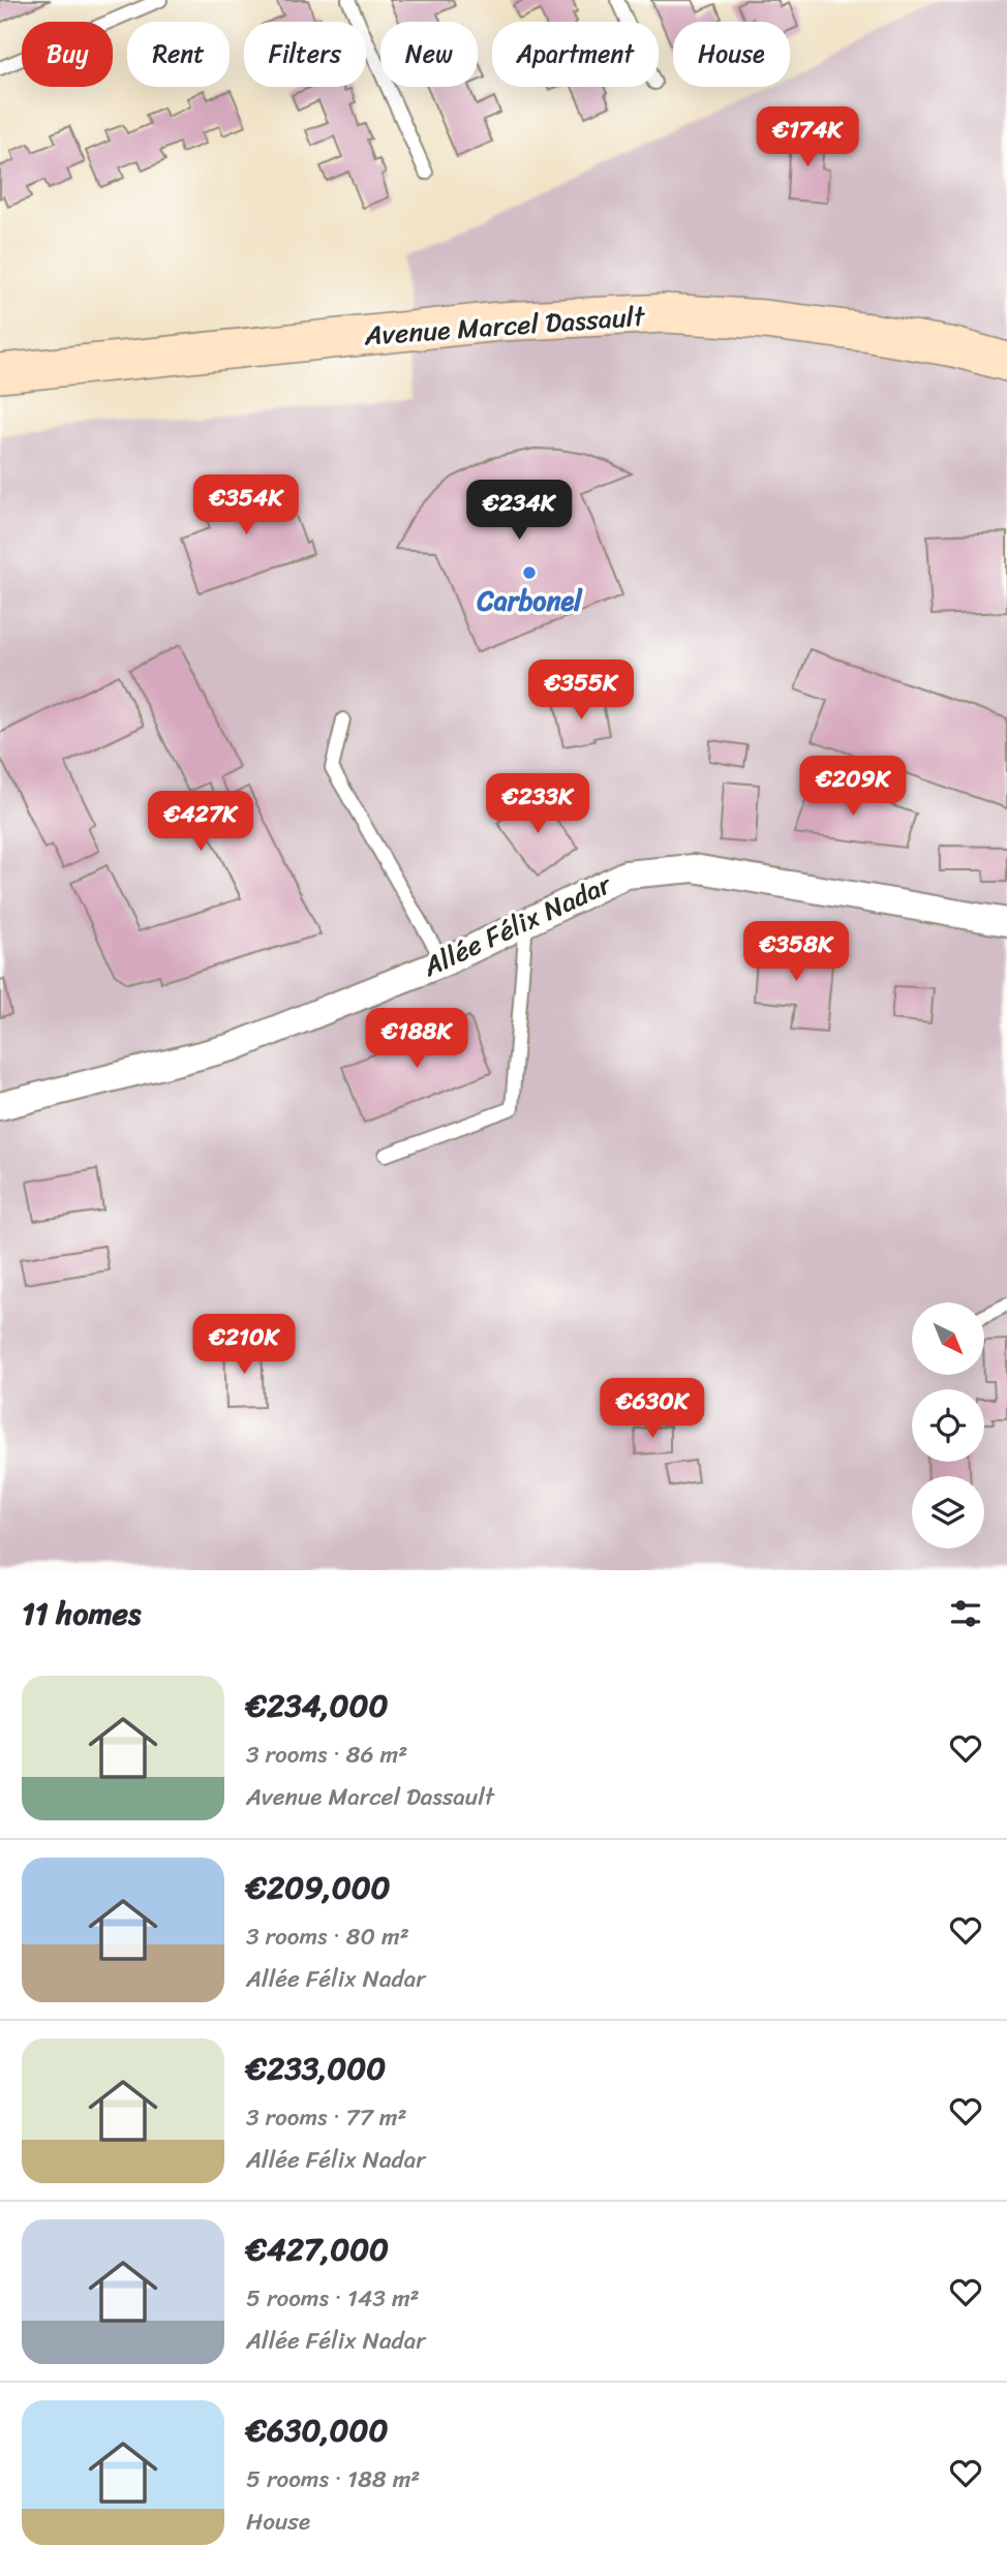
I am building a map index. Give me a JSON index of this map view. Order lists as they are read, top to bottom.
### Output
{
  "streets": {
    "main road": ["Avenue Marcel Dassault"],
    "street": ["Allée Félix Nadar"]
  },
  "places": ["Carbonel"],
  "north": "bottom right",
  "page": {
    "chip": [
      "Buy",
      "Rent",
      "Filters",
      "New",
      "Apartment",
      "House"
    ],
    "price": [
      "€174K",
      "€354K",
      "€234K",
      "€355K",
      "€209K",
      "€233K",
      "€427K",
      "€358K",
      "€188K",
      "€210K",
      "€630K"
    ],
    "heading": "11 homes",
    "list": [
      {
        "name": "€234,000",
        "note": "3 rooms · 86 m² · Avenue Marcel Dassault"
      },
      {
        "name": "€209,000",
        "note": "3 rooms · 80 m² · Allée Félix Nadar"
      },
      {
        "name": "€233,000",
        "note": "3 rooms · 77 m² · Allée Félix Nadar"
      },
      {
        "name": "€427,000",
        "note": "5 rooms · 143 m² · Allée Félix Nadar"
      },
      {
        "name": "€630,000",
        "note": "5 rooms · 188 m² · House"
      }
    ]
  }
}
